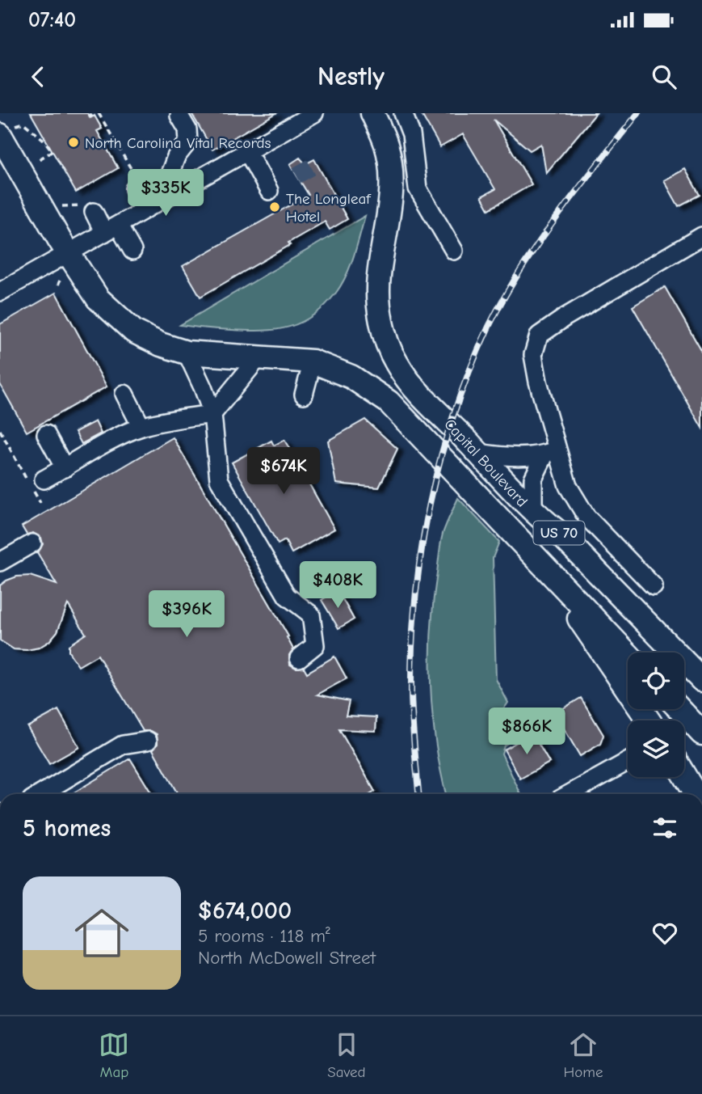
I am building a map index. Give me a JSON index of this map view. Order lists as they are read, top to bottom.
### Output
{
  "streets": {
    "main road": ["Capital Boulevard", "US 70"]
  },
  "crossings": [
    ["Capital Boulevard", "US 70"]
  ],
  "places": ["North Carolina Vital Records", "The Longleaf Hotel"],
  "page": {
    "status": "07:40",
    "header": "Nestly",
    "price": [
      "$335K",
      "$674K",
      "$408K",
      "$396K",
      "$866K"
    ],
    "heading": "5 homes",
    "list": [
      {
        "name": "$674,000",
        "note": "5 rooms · 118 m² · North McDowell Street"
      }
    ],
    "tabs": ["Map", "Saved", "Home"]
  }
}
